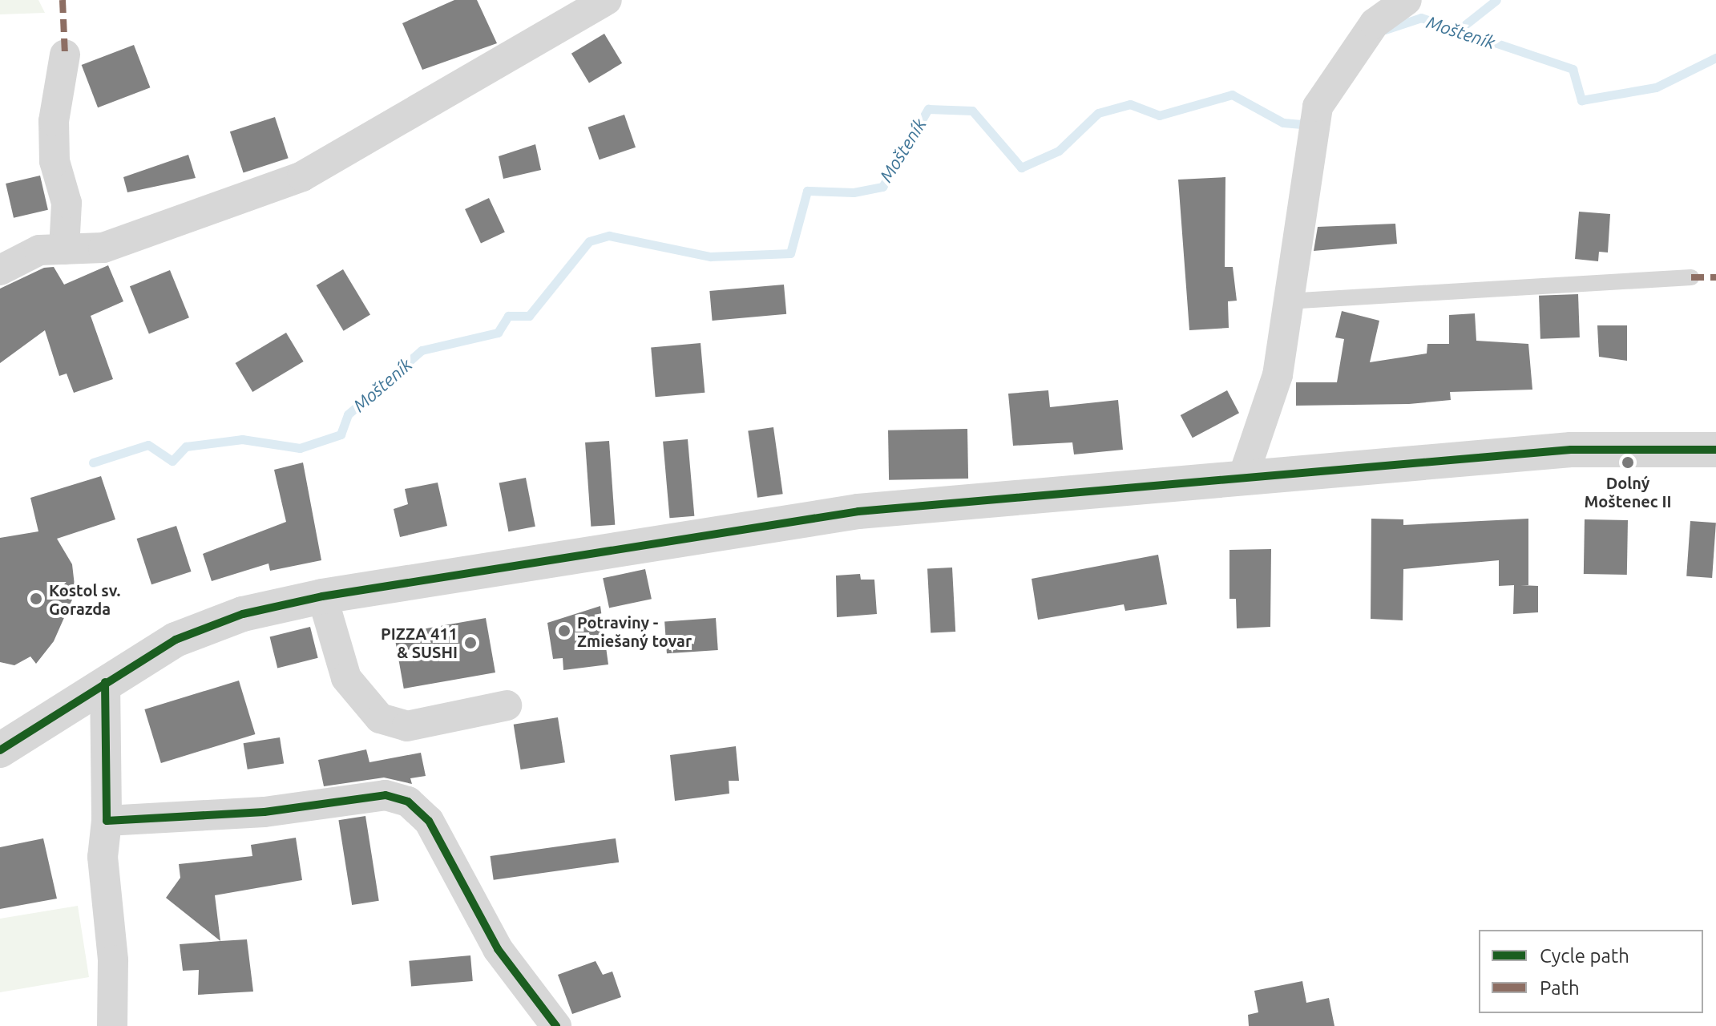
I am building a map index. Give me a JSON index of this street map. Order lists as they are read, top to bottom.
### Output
{
  "water": ["Mošteník"],
  "places": [
    "Dolný Moštenec II",
    "Kostol sv. Gorazda",
    "Potraviny - Zmiešaný tovar",
    "PIZZA 411 & SUSHI"
  ],
  "legend": ["Cycle path", "Path"]
}
